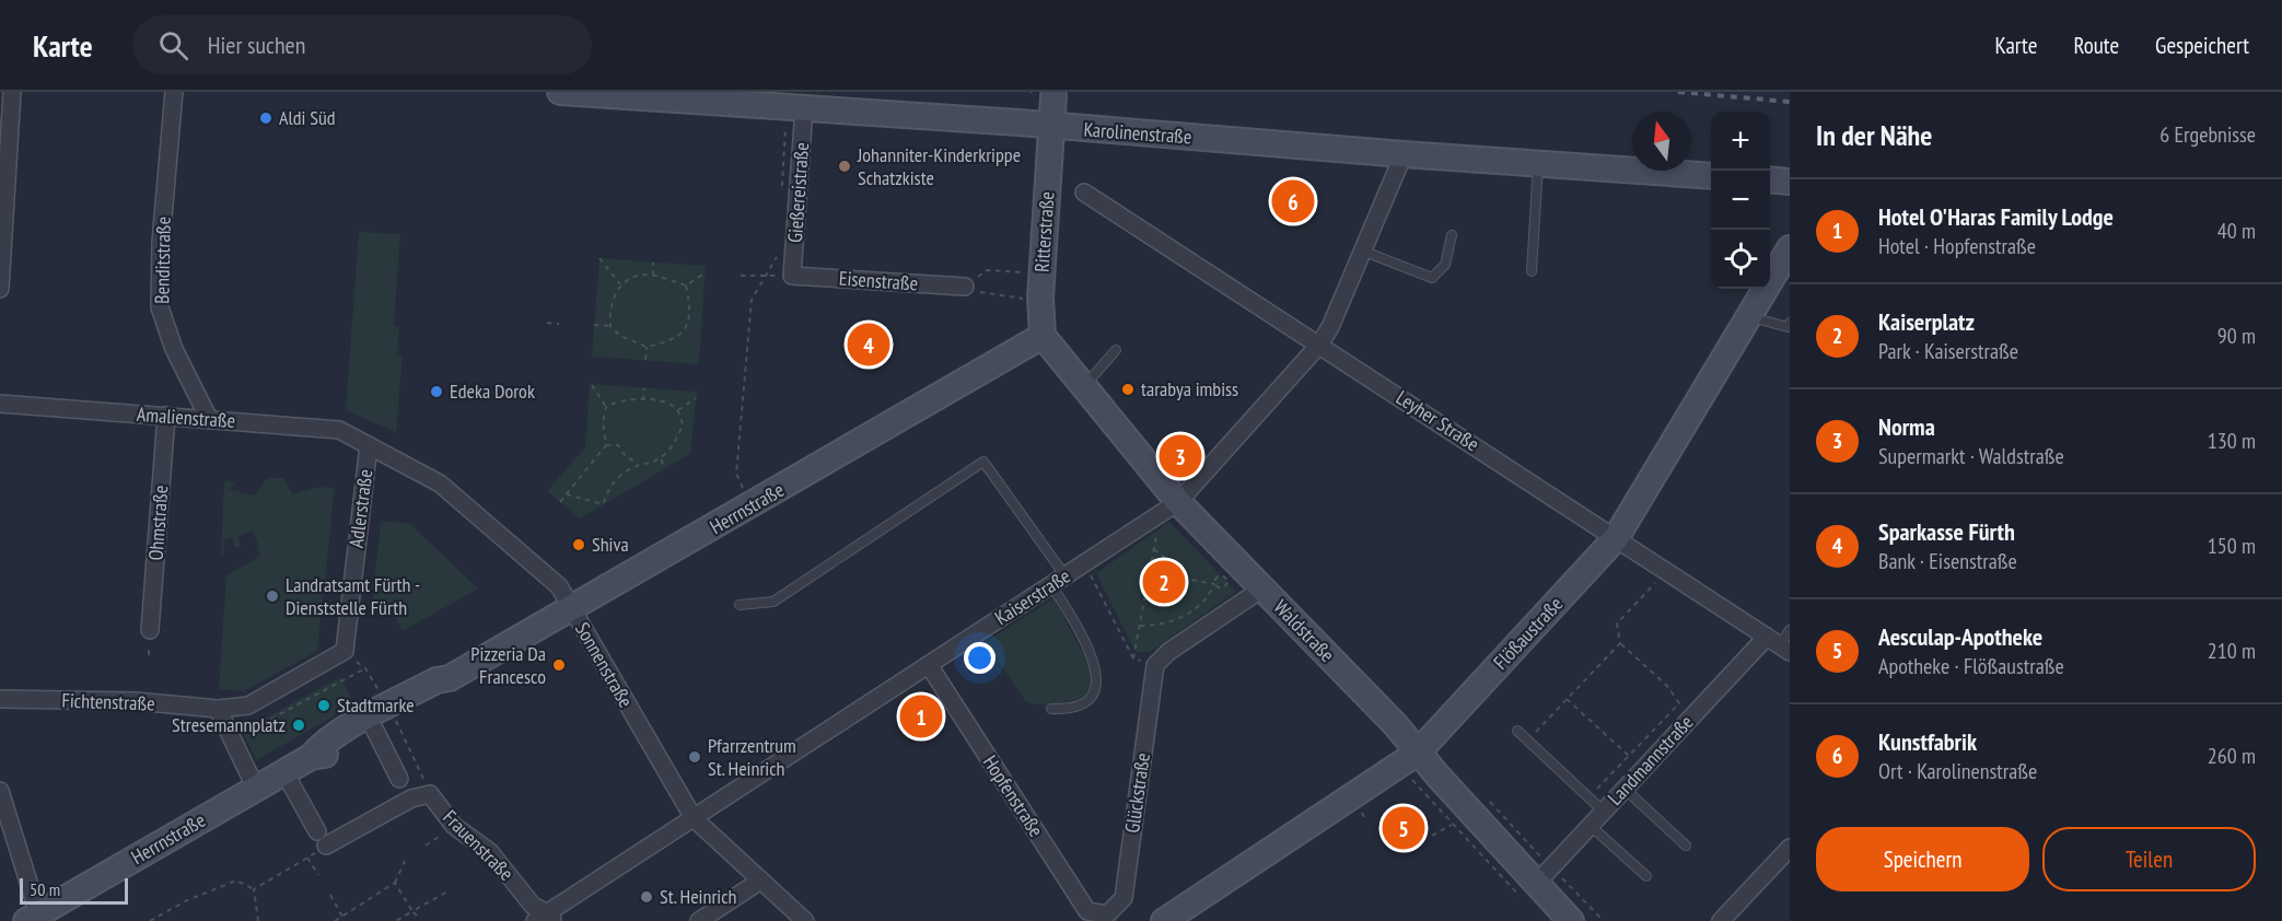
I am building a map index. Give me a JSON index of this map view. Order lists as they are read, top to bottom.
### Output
{
  "streets": {
    "street": [
      "Karolinenstraße",
      "Gießereistraße",
      "Ritterstraße",
      "Benditstraße",
      "Eisenstraße",
      "Amalienstraße",
      "Leyher Straße",
      "Adlerstraße",
      "Herrnstraße",
      "Ohmstraße",
      "Kaiserstraße",
      "Waldstraße",
      "Flößaustraße",
      "Sonnenstraße",
      "Fichtenstraße",
      "Landmannstraße",
      "Glückstraße",
      "Hopfenstraße",
      "Frauenstraße"
    ]
  },
  "crossings": [
    ["Karolinenstraße", "Gießereistraße"],
    ["Karolinenstraße", "Ritterstraße"],
    ["Karolinenstraße", "Kaiserstraße"],
    ["Gießereistraße", "Eisenstraße"],
    ["Ritterstraße", "Herrnstraße"],
    ["Ritterstraße", "Waldstraße"],
    ["Benditstraße", "Amalienstraße"],
    ["Amalienstraße", "Adlerstraße"],
    ["Amalienstraße", "Ohmstraße"],
    ["Amalienstraße", "Sonnenstraße"],
    ["Leyher Straße", "Kaiserstraße"],
    ["Leyher Straße", "Flößaustraße"],
    ["Leyher Straße", "Landmannstraße"],
    ["Adlerstraße", "Sonnenstraße"],
    ["Herrnstraße", "Waldstraße"],
    ["Herrnstraße", "Sonnenstraße"],
    ["Kaiserstraße", "Waldstraße"],
    ["Kaiserstraße", "Sonnenstraße"],
    ["Kaiserstraße", "Hopfenstraße"],
    ["Kaiserstraße", "Frauenstraße"],
    ["Waldstraße", "Flößaustraße"],
    ["Waldstraße", "Landmannstraße"],
    ["Glückstraße", "Hopfenstraße"]
  ],
  "places": [
    "Aldi Süd",
    "Johanniter-Kinderkrippe Schatzkiste",
    "tarabya imbiss",
    "Edeka Dorok",
    "Shiva",
    "Landratsamt Fürth - Dienststelle Fürth",
    "Pizzeria Da Francesco",
    "Stadtmarke",
    "Stresemannplatz",
    "Pfarrzentrum St. Heinrich",
    "St. Heinrich"
  ],
  "scale_bar": "50 m",
  "north": "top",
  "page": {
    "header": "Karte",
    "search": "Hier suchen",
    "nav": ["Karte", "Route", "Gespeichert"],
    "heading": ["In der Nähe", "6 Ergebnisse"],
    "map_buttons": ["+", "−"],
    "pins": [
      "6",
      "4",
      "3",
      "2",
      "1",
      "5"
    ],
    "list": [
      {
        "mark": "1",
        "name": "Hotel O'Haras Family Lodge",
        "note": "Hotel · Hopfenstraße",
        "value": "40 m"
      },
      {
        "mark": "2",
        "name": "Kaiserplatz",
        "note": "Park · Kaiserstraße",
        "value": "90 m"
      },
      {
        "mark": "3",
        "name": "Norma",
        "note": "Supermarkt · Waldstraße",
        "value": "130 m"
      },
      {
        "mark": "4",
        "name": "Sparkasse Fürth",
        "note": "Bank · Eisenstraße",
        "value": "150 m"
      },
      {
        "mark": "5",
        "name": "Aesculap-Apotheke",
        "note": "Apotheke · Flößaustraße",
        "value": "210 m"
      },
      {
        "mark": "6",
        "name": "Kunstfabrik",
        "note": "Ort · Karolinenstraße",
        "value": "260 m"
      }
    ],
    "buttons": ["Speichern", "Teilen"],
    "scale": "50 m"
  }
}
